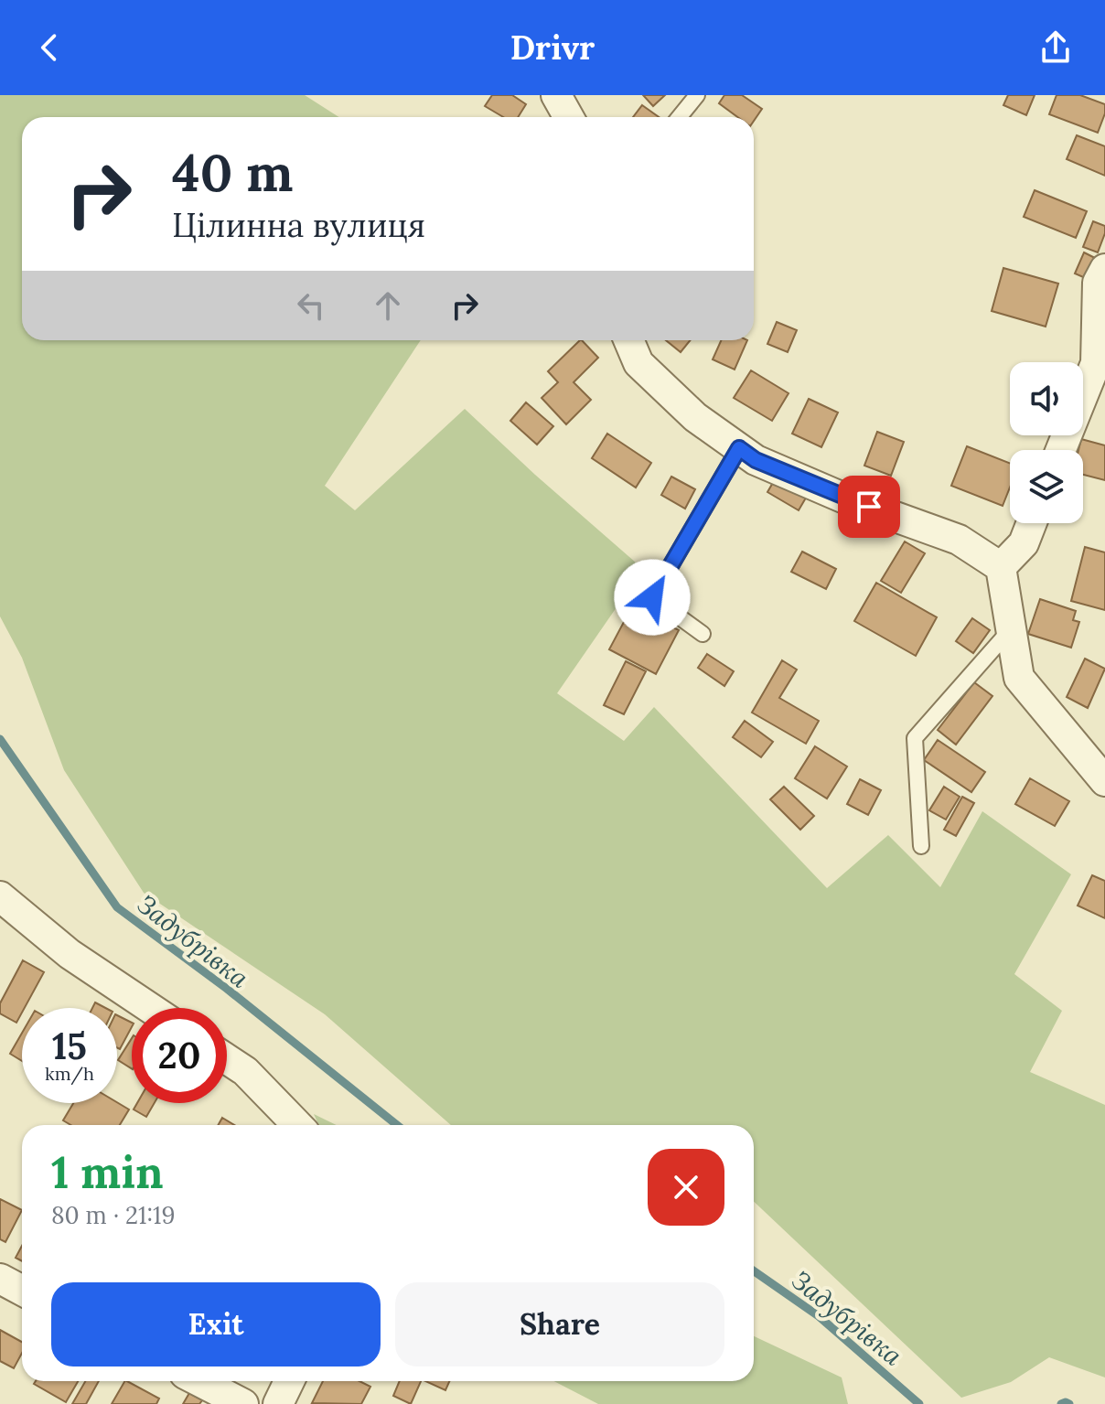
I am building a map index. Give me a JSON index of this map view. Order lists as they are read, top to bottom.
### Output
{
  "water": ["Задубрівка"],
  "page": {
    "header": "Drivr",
    "turn": ["40 m", "Цілинна вулиця"],
    "speed": "15 km/h",
    "limit": "20",
    "heading": ["1 min", "80 m · 21:19"],
    "buttons": ["Exit", "Share"]
  }
}
